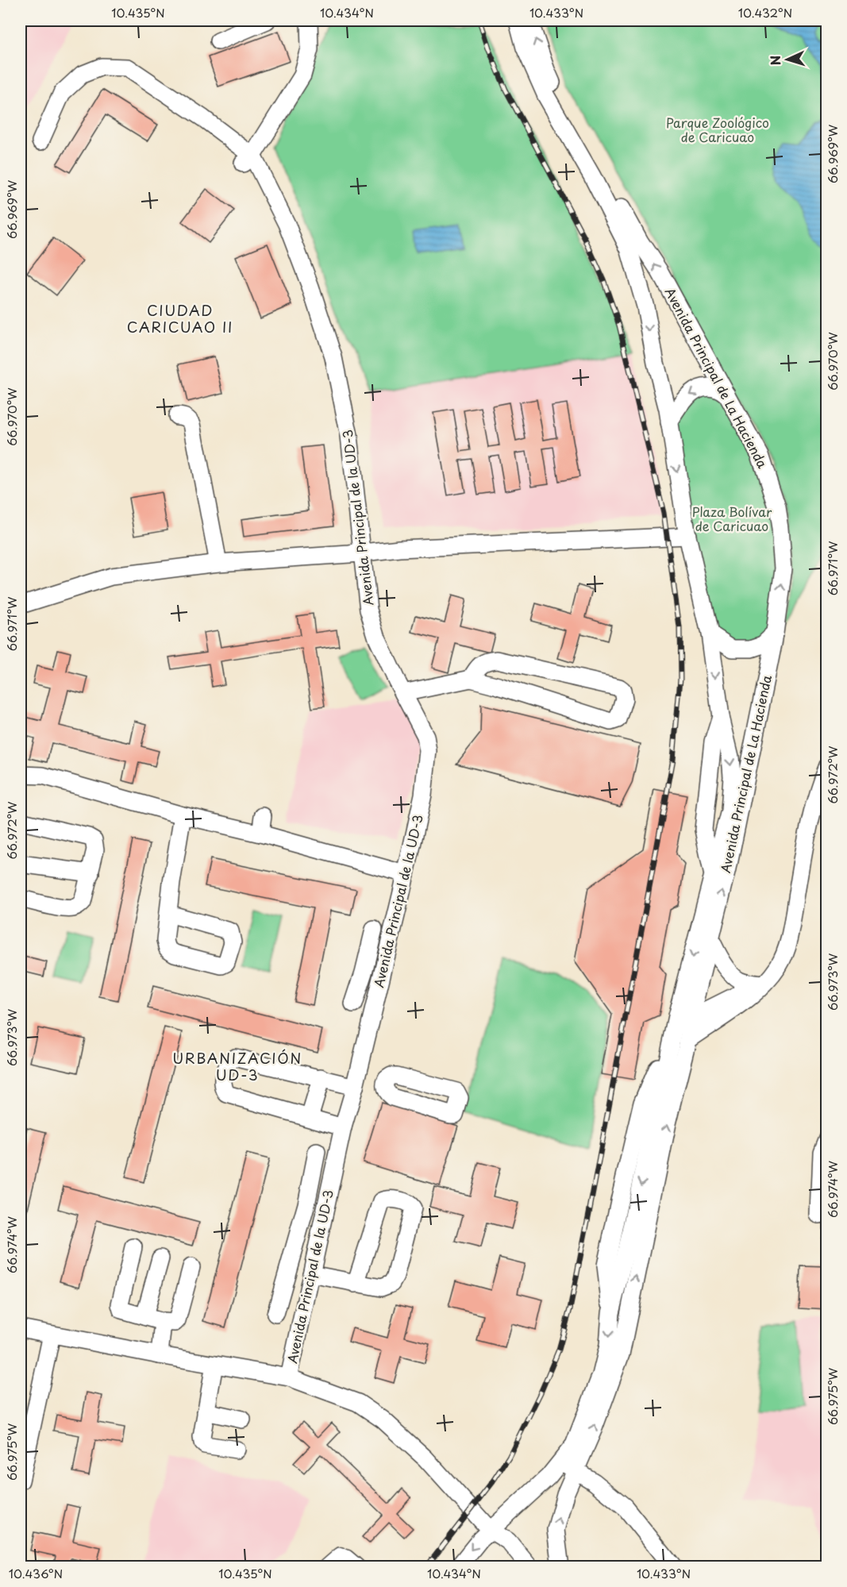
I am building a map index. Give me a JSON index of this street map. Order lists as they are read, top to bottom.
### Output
{
  "streets": {
    "street": ["Avenida Principal de La Hacienda", "Avenida Principal de la UD-3"]
  },
  "districts": ["CIUDAD CARICUAO II", "URBANIZACIÓN UD-3"],
  "parks": ["Parque Zoológico de Caricuao", "Plaza Bolívar de Caricuao"],
  "north": "left",
  "coordinates": [
    "10.435°N",
    "10.434°N",
    "10.433°N",
    "10.432°N",
    "66.969°W",
    "66.970°W",
    "66.971°W",
    "66.972°W",
    "66.973°W",
    "66.974°W",
    "66.975°W",
    "10.436°N"
  ]
}
